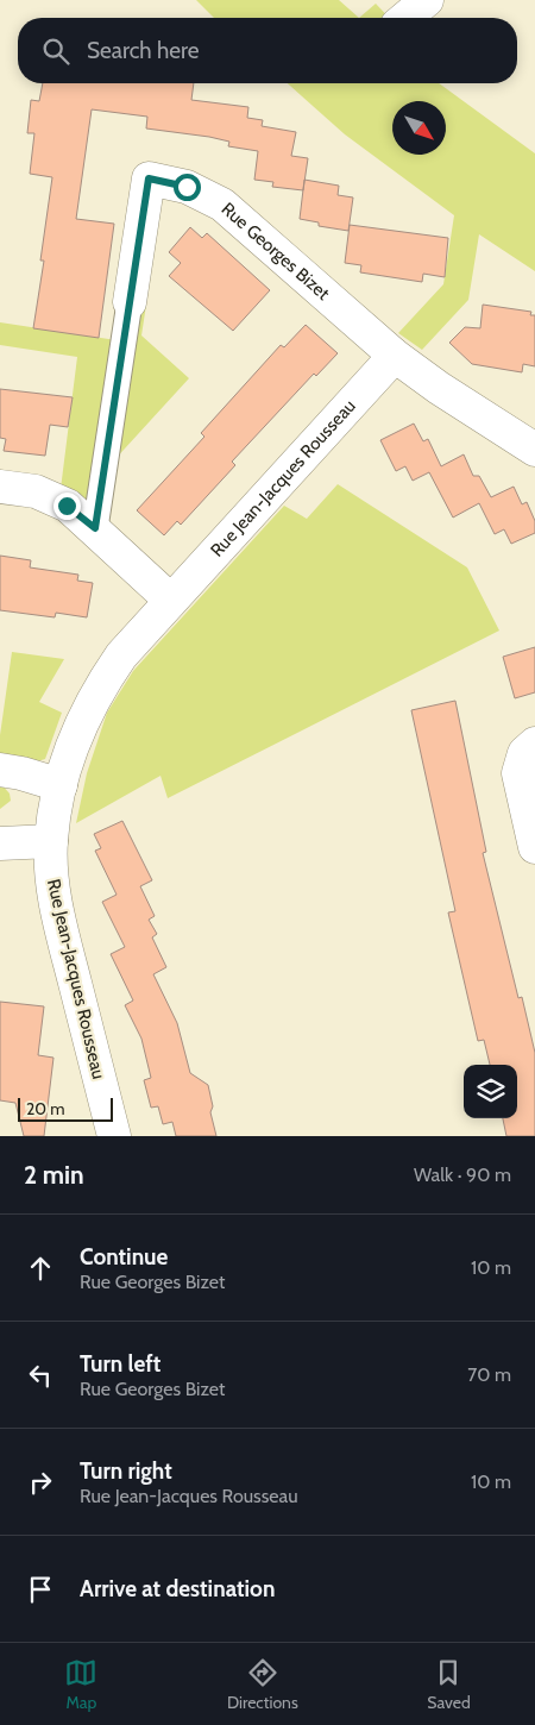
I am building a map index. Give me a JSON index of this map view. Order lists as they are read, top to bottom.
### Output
{
  "streets": {
    "street": ["Rue Georges Bizet", "Rue Jean-Jacques Rousseau"]
  },
  "crossings": [
    ["Rue Georges Bizet", "Rue Jean-Jacques Rousseau"]
  ],
  "scale_bar": "20 m",
  "north": "bottom right",
  "page": {
    "search": "Search here",
    "scale": "20 m",
    "heading": ["2 min", "Walk · 90 m"],
    "list": [
      ["Continue", "Rue Georges Bizet", "10 m"],
      ["Turn left", "Rue Georges Bizet", "70 m"],
      ["Turn right", "Rue Jean-Jacques Rousseau", "10 m"],
      "Arrive at destination"
    ],
    "nav": ["Map", "Directions", "Saved"]
  }
}
